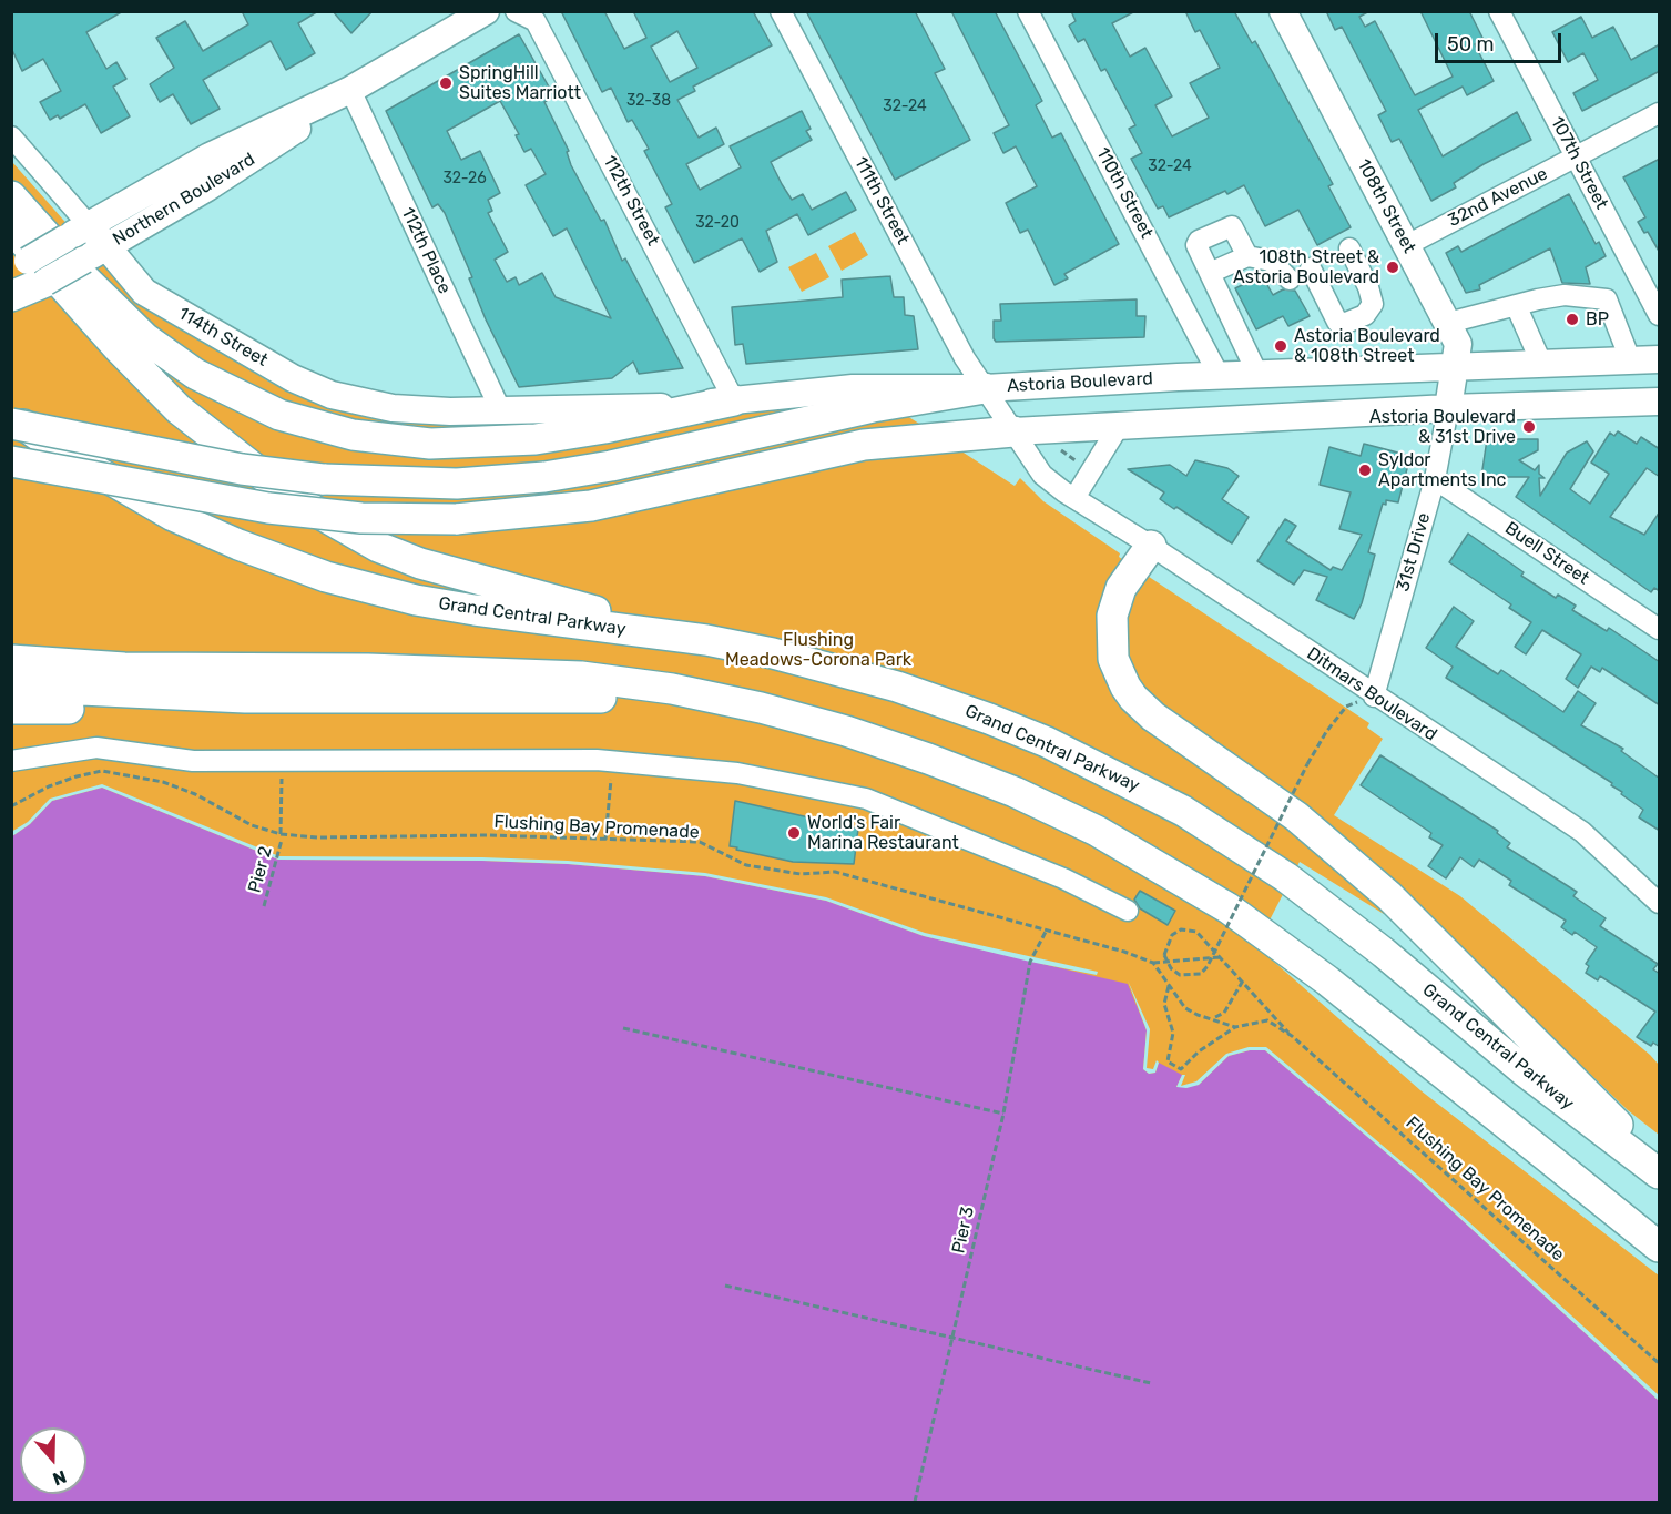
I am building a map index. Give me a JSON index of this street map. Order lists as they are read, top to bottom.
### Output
{
  "streets": {
    "highway": ["Grand Central Parkway"],
    "main road": [
      "Northern Boulevard",
      "108th Street",
      "114th Street",
      "Astoria Boulevard"
    ],
    "street": [
      "107th Street",
      "110th Street",
      "32nd Avenue",
      "112th Street",
      "111th Street",
      "112th Place",
      "31st Drive",
      "Buell Street",
      "Ditmars Boulevard"
    ],
    "path": ["Flushing Bay Promenade", "Pier 2", "Pier 3"]
  },
  "crossings": [
    ["107th Street", "32nd Avenue"],
    ["110th Street", "Astoria Boulevard"],
    ["32nd Avenue", "108th Street"],
    ["Northern Boulevard", "112th Place"],
    ["Northern Boulevard", "114th Street"],
    ["112th Street", "Astoria Boulevard"],
    ["111th Street", "Astoria Boulevard"],
    ["111th Street", "Ditmars Boulevard"],
    ["108th Street", "Astoria Boulevard"],
    ["108th Street", "31st Drive"],
    ["112th Place", "114th Street"],
    ["112th Place", "Astoria Boulevard"],
    ["114th Street", "Astoria Boulevard"],
    ["Astoria Boulevard", "Ditmars Boulevard"],
    ["31st Drive", "Buell Street"],
    ["31st Drive", "Ditmars Boulevard"],
    ["Flushing Bay Promenade", "Pier 3"]
  ],
  "parks": ["Flushing Meadows-Corona Park"],
  "places": [
    "SpringHill Suites Marriott",
    "108th Street & Astoria Boulevard",
    "BP",
    "Astoria Boulevard & 108th Street",
    "Astoria Boulevard & 31st Drive",
    "Syldor Apartments Inc",
    "World's Fair Marina Restaurant"
  ],
  "house_numbers": [
    "32-38",
    "32-24",
    "32-24",
    "32-26",
    "32-20"
  ],
  "scale_bar": "50 m",
  "north": "bottom"
}
